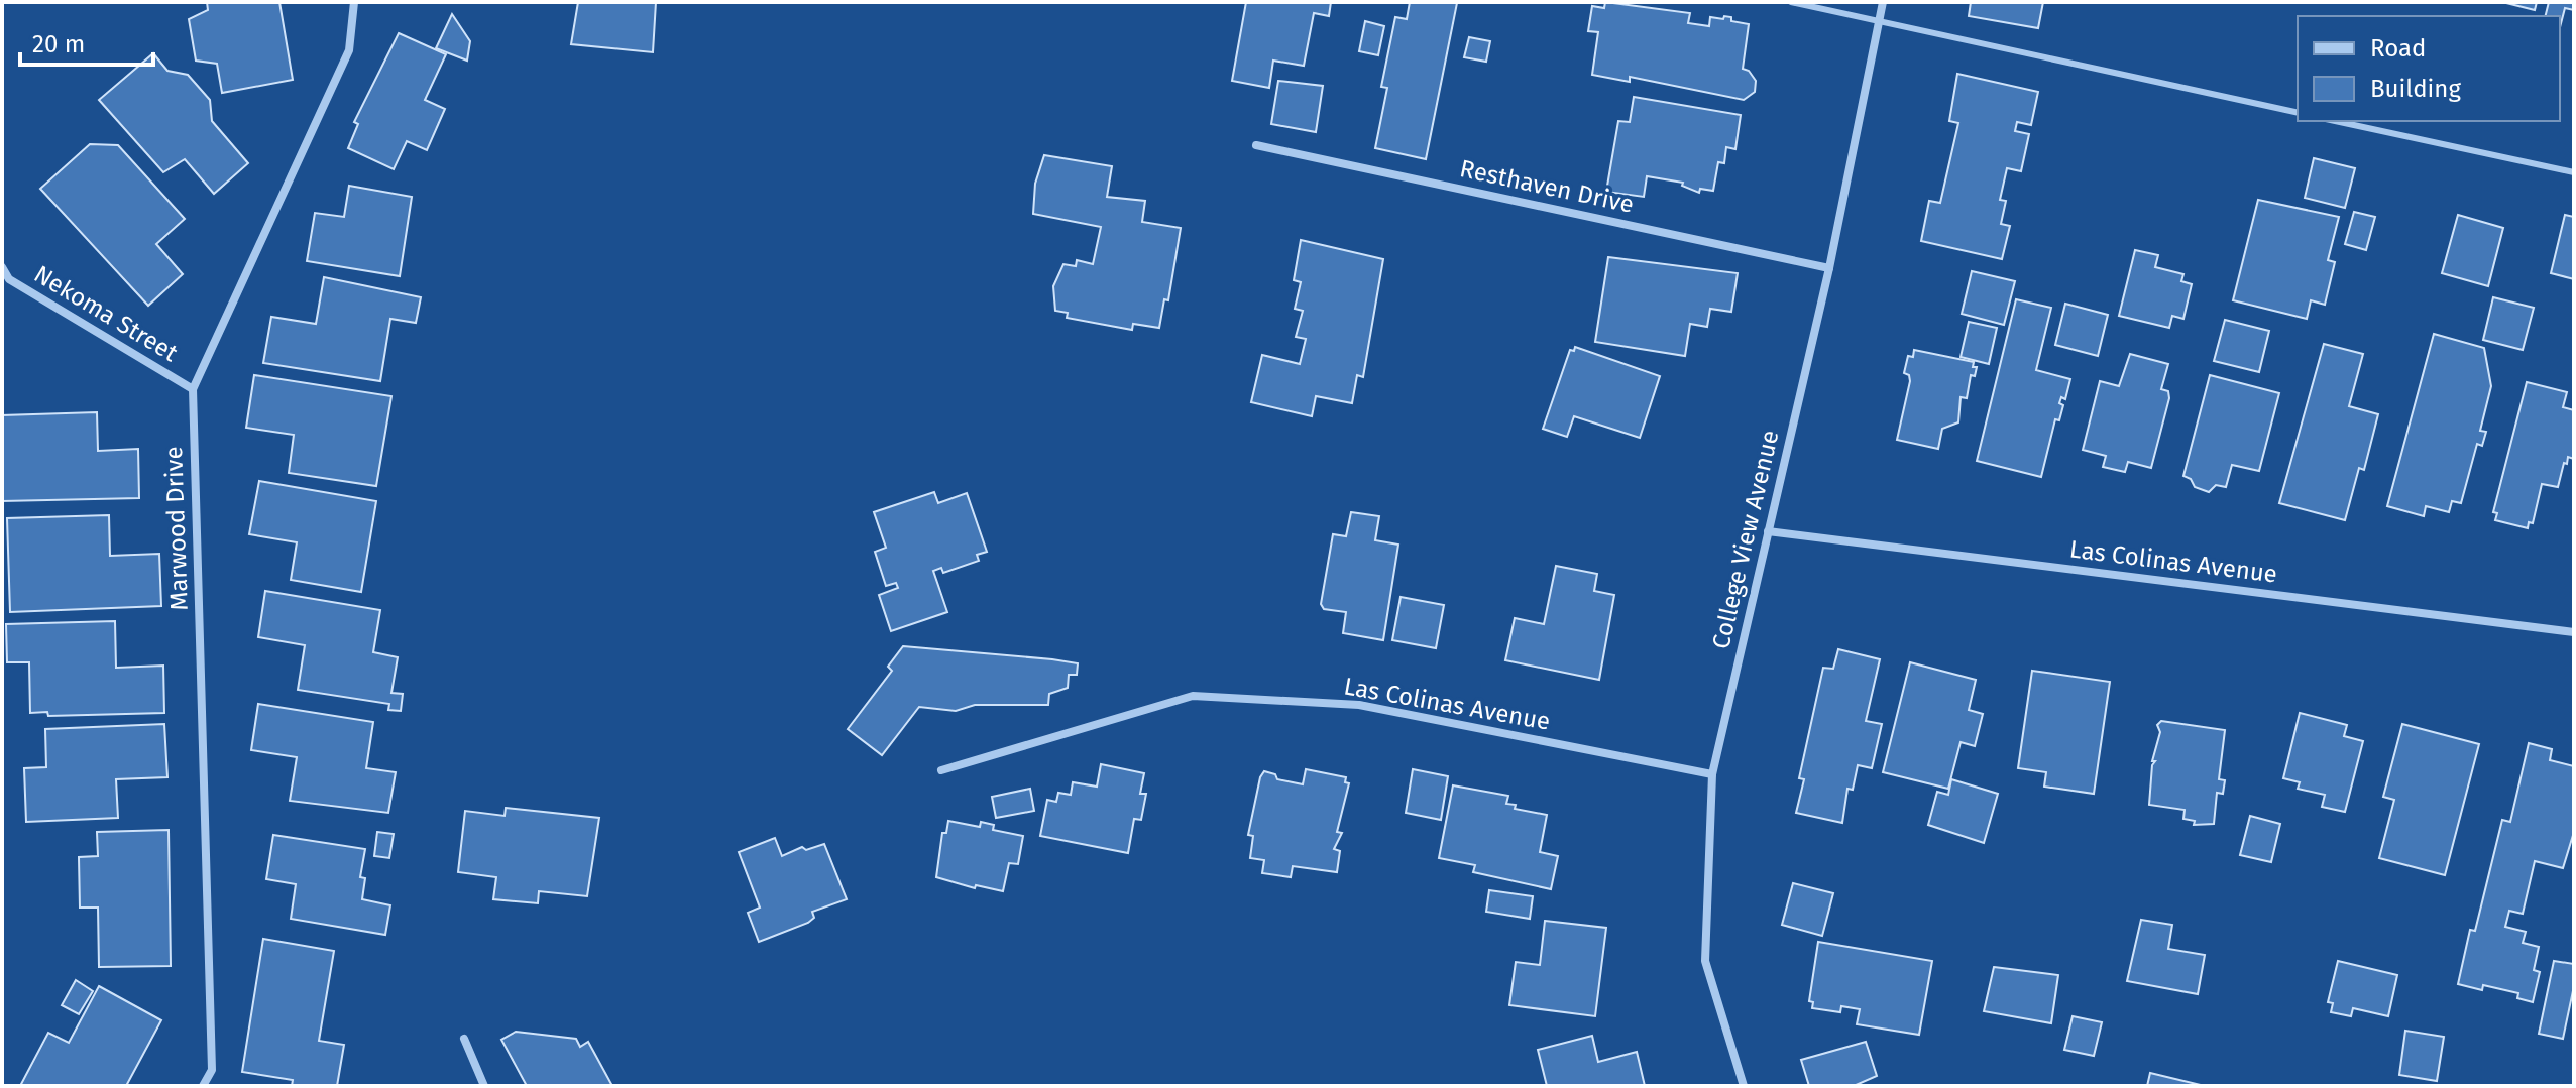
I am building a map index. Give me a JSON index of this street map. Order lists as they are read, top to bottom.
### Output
{
  "streets": {
    "street": [
      "Resthaven Drive",
      "Nekoma Street",
      "Marwood Drive",
      "College View Avenue",
      "Las Colinas Avenue"
    ]
  },
  "crossings": [
    ["Resthaven Drive", "College View Avenue"],
    ["Nekoma Street", "Marwood Drive"],
    ["College View Avenue", "Las Colinas Avenue"]
  ],
  "legend": ["Road", "Building"],
  "scale_bar": "20 m"
}
